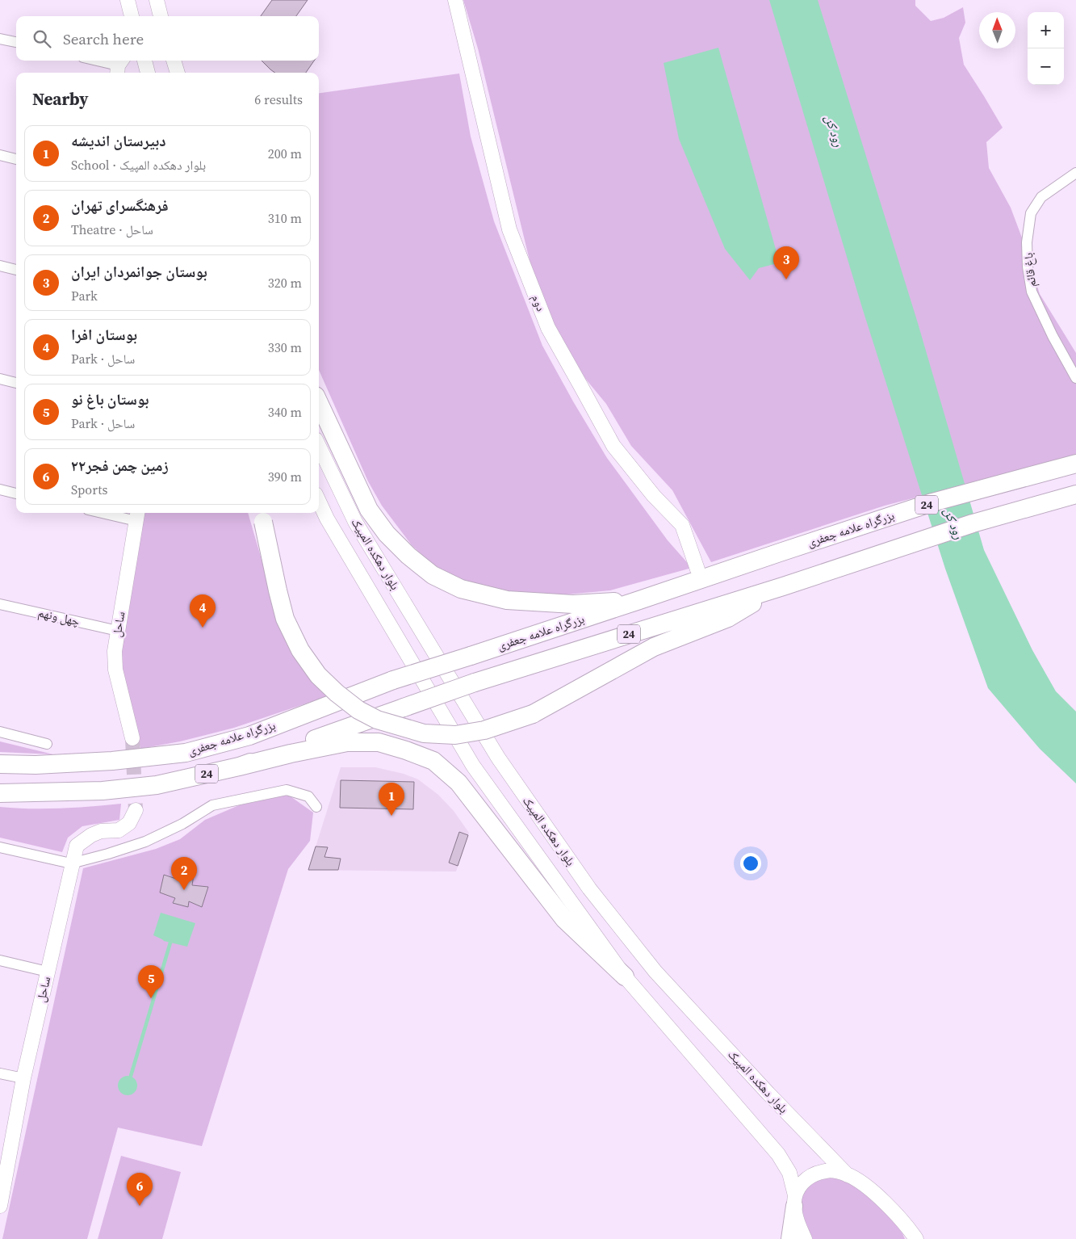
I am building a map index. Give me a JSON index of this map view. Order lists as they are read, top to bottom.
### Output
{
  "streets": {
    "highway": ["24", "بزرگراه علامه جعفری"],
    "main road": ["دوم", "بلوار دهکده المپیک", "ساحل"],
    "street": ["باغ قائم", "چهل ونهم"]
  },
  "crossings": [
    ["چهل ونهم", "ساحل"]
  ],
  "water": ["رود کن"],
  "north": "top",
  "page": {
    "map_buttons": ["+", "−"],
    "search": "Search here",
    "heading": ["Nearby", "6 results"],
    "list": [
      {
        "mark": "1",
        "name": "دبیرستان اندیشه",
        "note": "School · بلوار دهکده المپیک",
        "value": "200 m"
      },
      {
        "mark": "2",
        "name": "فرهنگسرای تهران",
        "note": "Theatre · ساحل",
        "value": "310 m"
      },
      {
        "mark": "3",
        "name": "بوستان جوانمردان ایران",
        "note": "Park",
        "value": "320 m"
      },
      {
        "mark": "4",
        "name": "بوستان افرا",
        "note": "Park · ساحل",
        "value": "330 m"
      },
      {
        "mark": "5",
        "name": "بوستان باغ نو",
        "note": "Park · ساحل",
        "value": "340 m"
      },
      {
        "mark": "6",
        "name": "زمین چمن فجر۲۲",
        "note": "Sports",
        "value": "390 m"
      }
    ],
    "pins": [
      "3",
      "4",
      "1",
      "2",
      "5",
      "6"
    ]
  }
}
